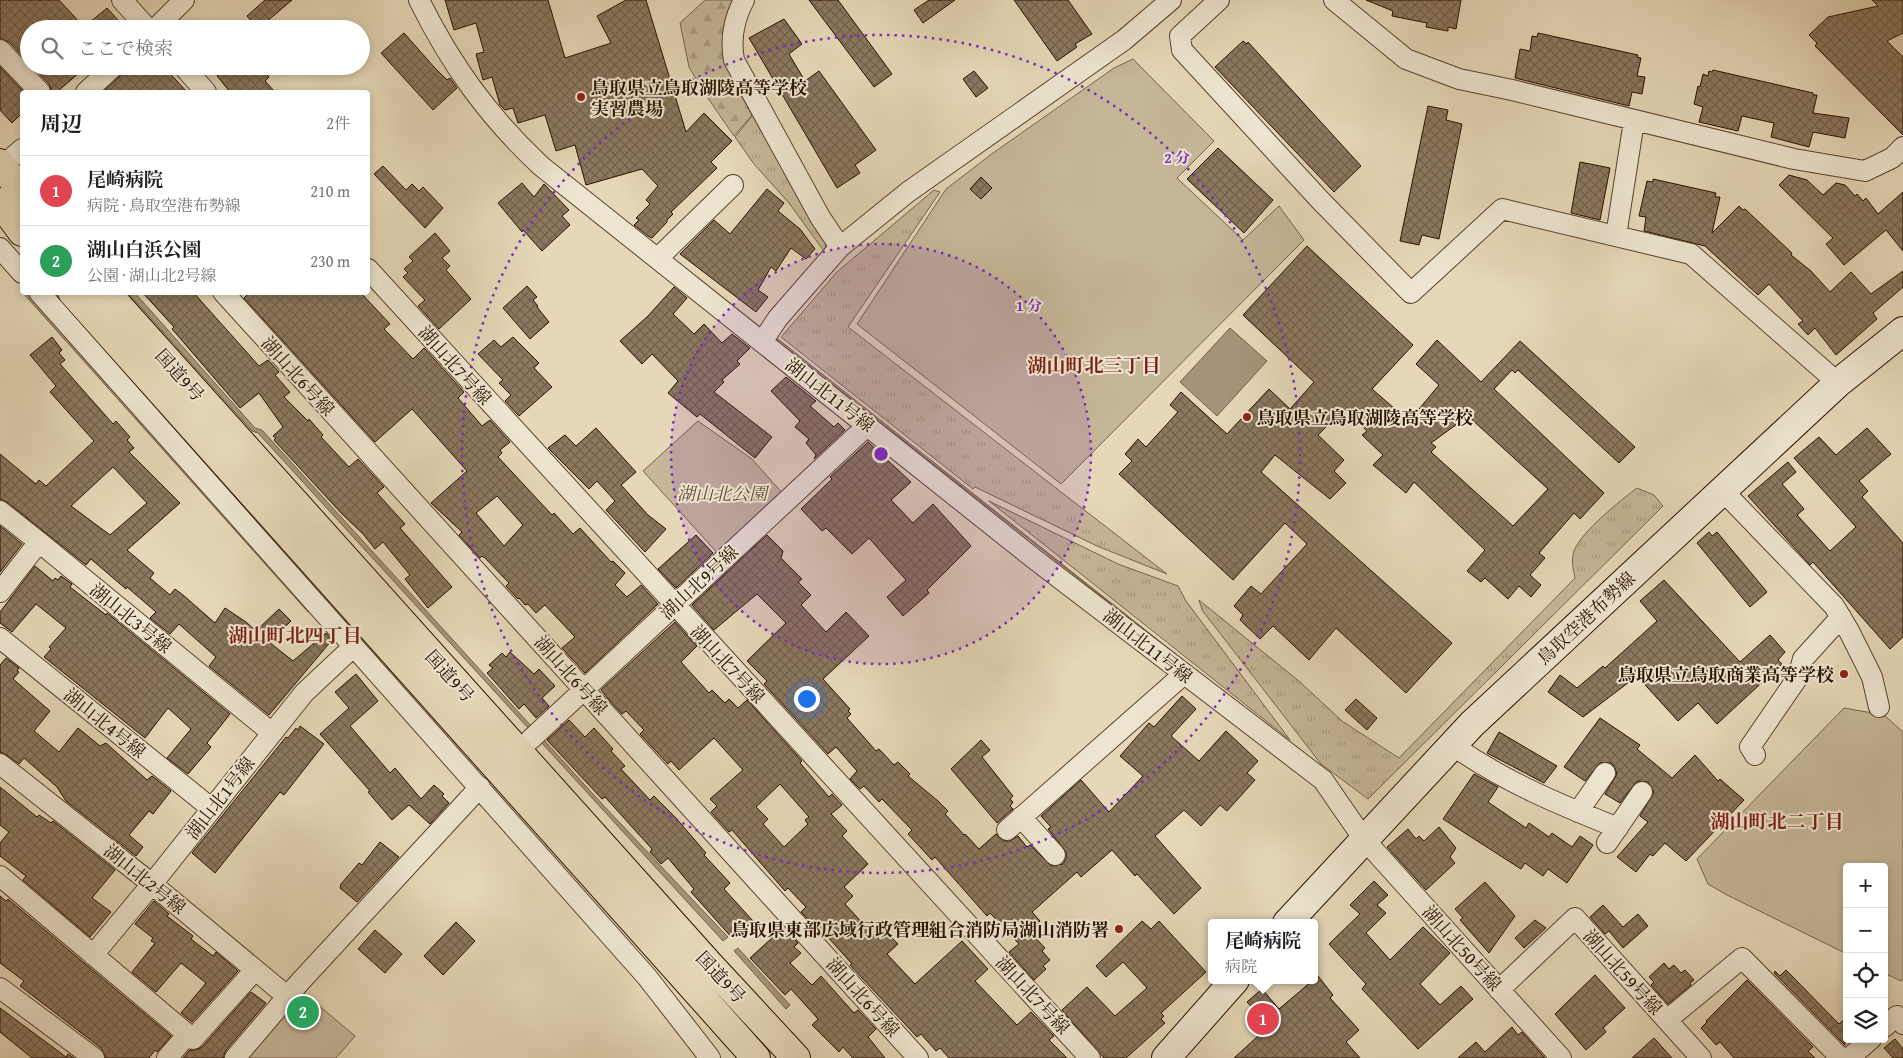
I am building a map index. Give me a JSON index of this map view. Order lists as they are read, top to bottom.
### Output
{
  "streets": {
    "highway": ["国道9号"],
    "main road": ["鳥取空港布勢線"],
    "street": [
      "湖山北7号線",
      "湖山北6号線",
      "湖山北11号線",
      "湖山北9号線",
      "湖山北3号線",
      "湖山北4号線",
      "湖山北1号線",
      "湖山北2号線",
      "湖山北50号線",
      "湖山北59号線"
    ]
  },
  "crossings": [
    ["湖山北7号線", "湖山北9号線"],
    ["湖山北6号線", "湖山北9号線"],
    ["湖山北11号線", "湖山北9号線"],
    ["湖山北11号線", "鳥取空港布勢線"],
    ["湖山北11号線", "湖山北50号線"],
    ["湖山北3号線", "湖山北1号線"],
    ["鳥取空港布勢線", "湖山北50号線"],
    ["湖山北4号線", "湖山北1号線"],
    ["湖山北1号線", "湖山北2号線"],
    ["湖山北50号線", "湖山北59号線"]
  ],
  "districts": ["湖山町北三丁目", "湖山町北四丁目", "湖山町北二丁目"],
  "parks": ["湖山北公園"],
  "places": [
    "鳥取県立鳥取湖陵高等学校 実習農場",
    "鳥取県立鳥取湖陵高等学校",
    "鳥取県立鳥取商業高等学校",
    "鳥取県東部広域行政管理組合消防局湖山消防署"
  ],
  "page": {
    "search": "ここで検索",
    "heading": ["周辺", "2件"],
    "list": [
      {
        "mark": "1",
        "name": "尾崎病院",
        "note": "病院 · 鳥取空港布勢線",
        "value": "210 m"
      },
      {
        "mark": "2",
        "name": "湖山白浜公園",
        "note": "公園 · 湖山北2号線",
        "value": "230 m"
      }
    ],
    "map_buttons": ["+", "−"],
    "popup": ["尾崎病院", "病院"],
    "pins": ["2", "1"]
  },
  "rings": ["2 分", "1 分"]
}
